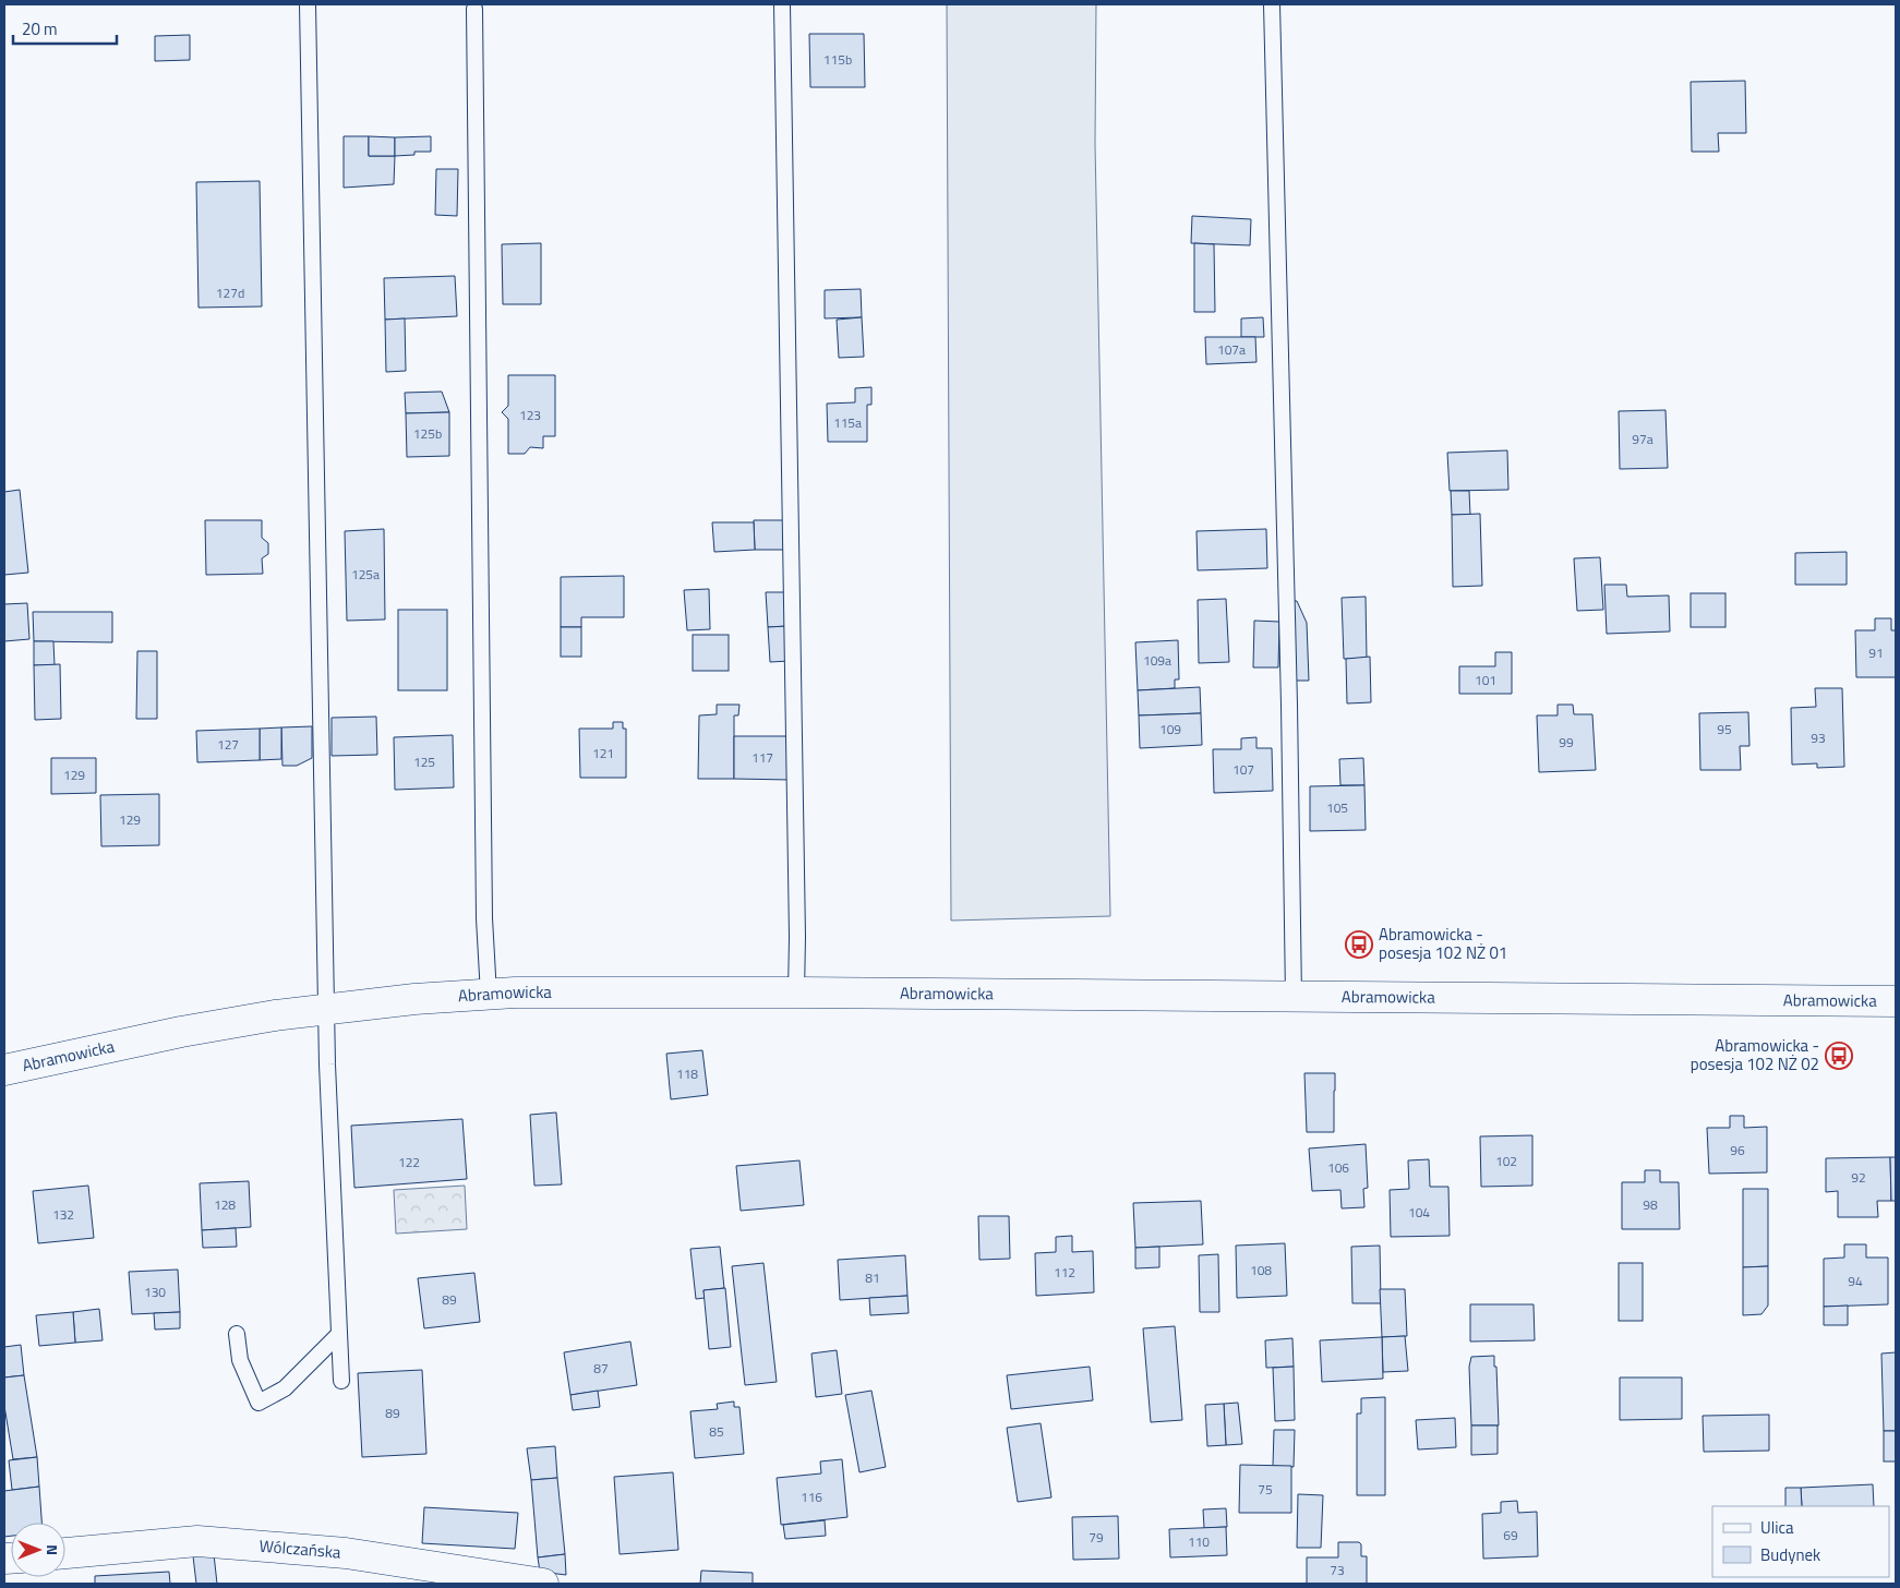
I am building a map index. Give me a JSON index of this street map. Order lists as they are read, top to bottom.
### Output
{
  "streets": {
    "main road": ["Abramowicka", "Wólczańska"]
  },
  "places": {
    "bus stop": ["Abramowicka - posesja 102 NŻ 01", "Abramowicka - posesja 102 NŻ 02"]
  },
  "house_numbers": [
    "115b",
    "127d",
    "107a",
    "123",
    "115a",
    "125b",
    "97a",
    "125a",
    "91",
    "109a",
    "101",
    "109",
    "95",
    "93",
    "99",
    "127",
    "121",
    "117",
    "125",
    "107",
    "129",
    "105",
    "129",
    "118",
    "96",
    "102",
    "122",
    "106",
    "92",
    "128",
    "98",
    "104",
    "132",
    "108",
    "112",
    "81",
    "94",
    "130",
    "89",
    "87",
    "89",
    "85",
    "75",
    "116",
    "69",
    "79",
    "110",
    "73"
  ],
  "legend": ["Ulica", "Budynek"],
  "scale_bar": "20 m",
  "north": "right"
}
